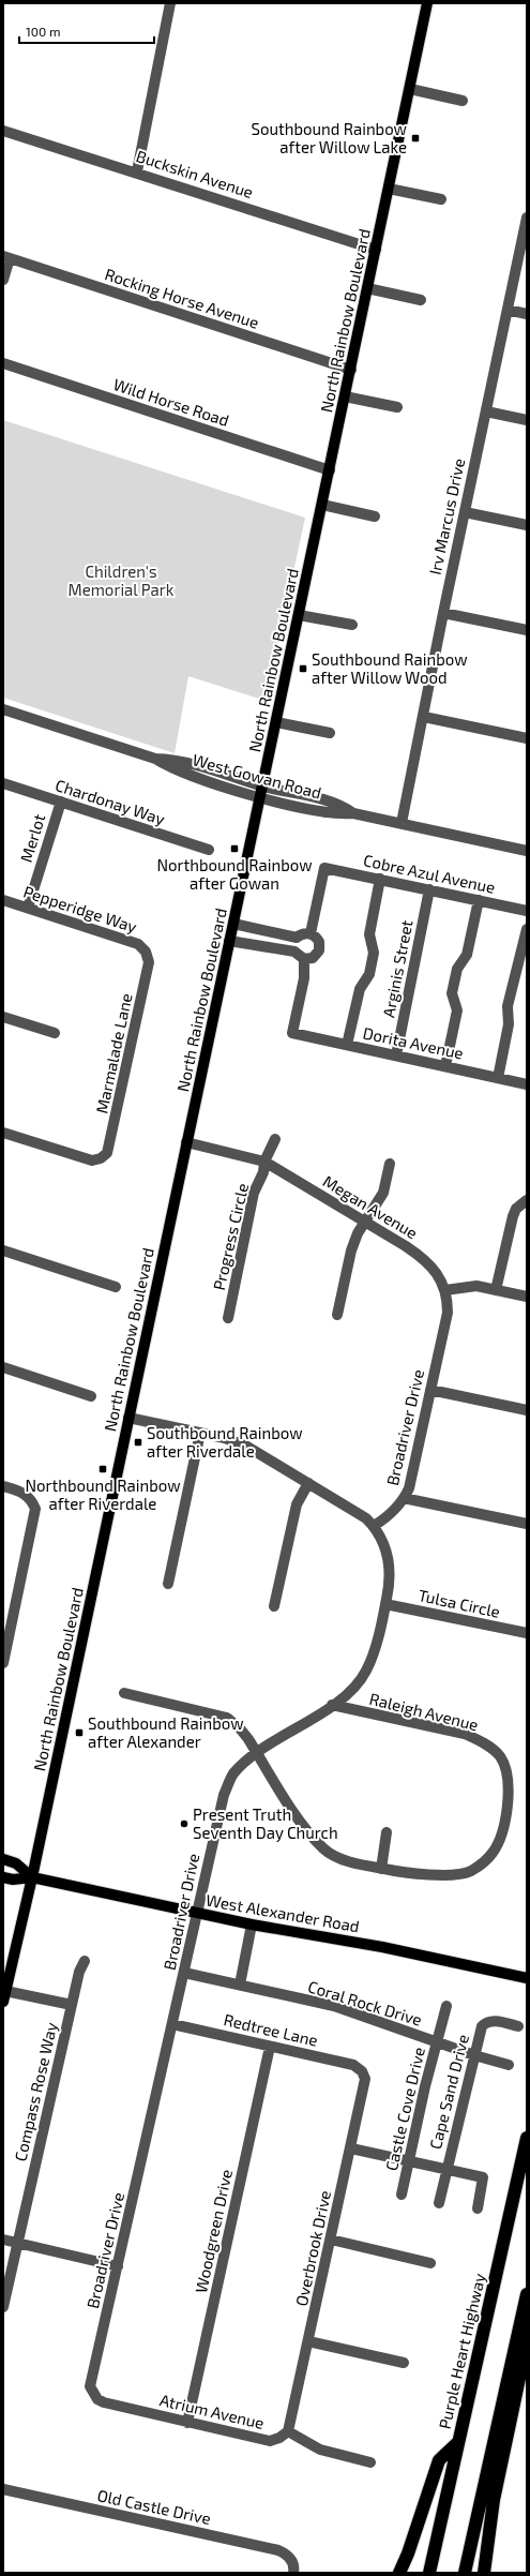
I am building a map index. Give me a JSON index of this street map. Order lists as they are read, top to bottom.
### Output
{
  "streets": {
    "highway": ["Purple Heart Highway"],
    "main road": ["North Rainbow Boulevard", "West Alexander Road"],
    "street": [
      "Buckskin Avenue",
      "Rocking Horse Avenue",
      "Wild Horse Road",
      "Irv Marcus Drive",
      "West Gowan Road",
      "Chardonay Way",
      "Merlot",
      "Cobre Azul Avenue",
      "Pepperidge Way",
      "Arginis Street",
      "Dorita Avenue",
      "Marmalade Lane",
      "Megan Avenue",
      "Progress Circle",
      "Broadriver Drive",
      "Tulsa Circle",
      "Raleigh Avenue",
      "Coral Rock Drive",
      "Redtree Lane",
      "Compass Rose Way",
      "Cape Sand Drive",
      "Castle Cove Drive",
      "Woodgreen Drive",
      "Overbrook Drive",
      "Atrium Avenue",
      "Old Castle Drive"
    ]
  },
  "crossings": [
    ["Buckskin Avenue", "North Rainbow Boulevard"],
    ["Rocking Horse Avenue", "North Rainbow Boulevard"],
    ["North Rainbow Boulevard", "Wild Horse Road"],
    ["North Rainbow Boulevard", "West Gowan Road"],
    ["North Rainbow Boulevard", "Megan Avenue"],
    ["North Rainbow Boulevard", "West Alexander Road"],
    ["Irv Marcus Drive", "West Gowan Road"],
    ["Chardonay Way", "Merlot"],
    ["Merlot", "Pepperidge Way"],
    ["Cobre Azul Avenue", "Arginis Street"],
    ["Pepperidge Way", "Marmalade Lane"],
    ["Arginis Street", "Dorita Avenue"],
    ["Megan Avenue", "Progress Circle"],
    ["Megan Avenue", "Broadriver Drive"],
    ["Broadriver Drive", "Tulsa Circle"],
    ["Broadriver Drive", "Raleigh Avenue"],
    ["Broadriver Drive", "West Alexander Road"],
    ["Broadriver Drive", "Coral Rock Drive"],
    ["Broadriver Drive", "Redtree Lane"],
    ["Broadriver Drive", "Atrium Avenue"],
    ["Coral Rock Drive", "Cape Sand Drive"],
    ["Coral Rock Drive", "Castle Cove Drive"],
    ["Redtree Lane", "Woodgreen Drive"],
    ["Redtree Lane", "Overbrook Drive"],
    ["Woodgreen Drive", "Atrium Avenue"],
    ["Overbrook Drive", "Atrium Avenue"]
  ],
  "parks": ["Children's Memorial Park"],
  "places": {
    "transit": [
      "Southbound Rainbow after Willow Lake",
      "Southbound Rainbow after Willow Wood",
      "Northbound Rainbow after Gowan",
      "Southbound Rainbow after Riverdale",
      "Northbound Rainbow after Riverdale",
      "Southbound Rainbow after Alexander"
    ],
    "other": ["Present Truth Seventh Day Church"]
  },
  "scale_bar": "100 m"
}
